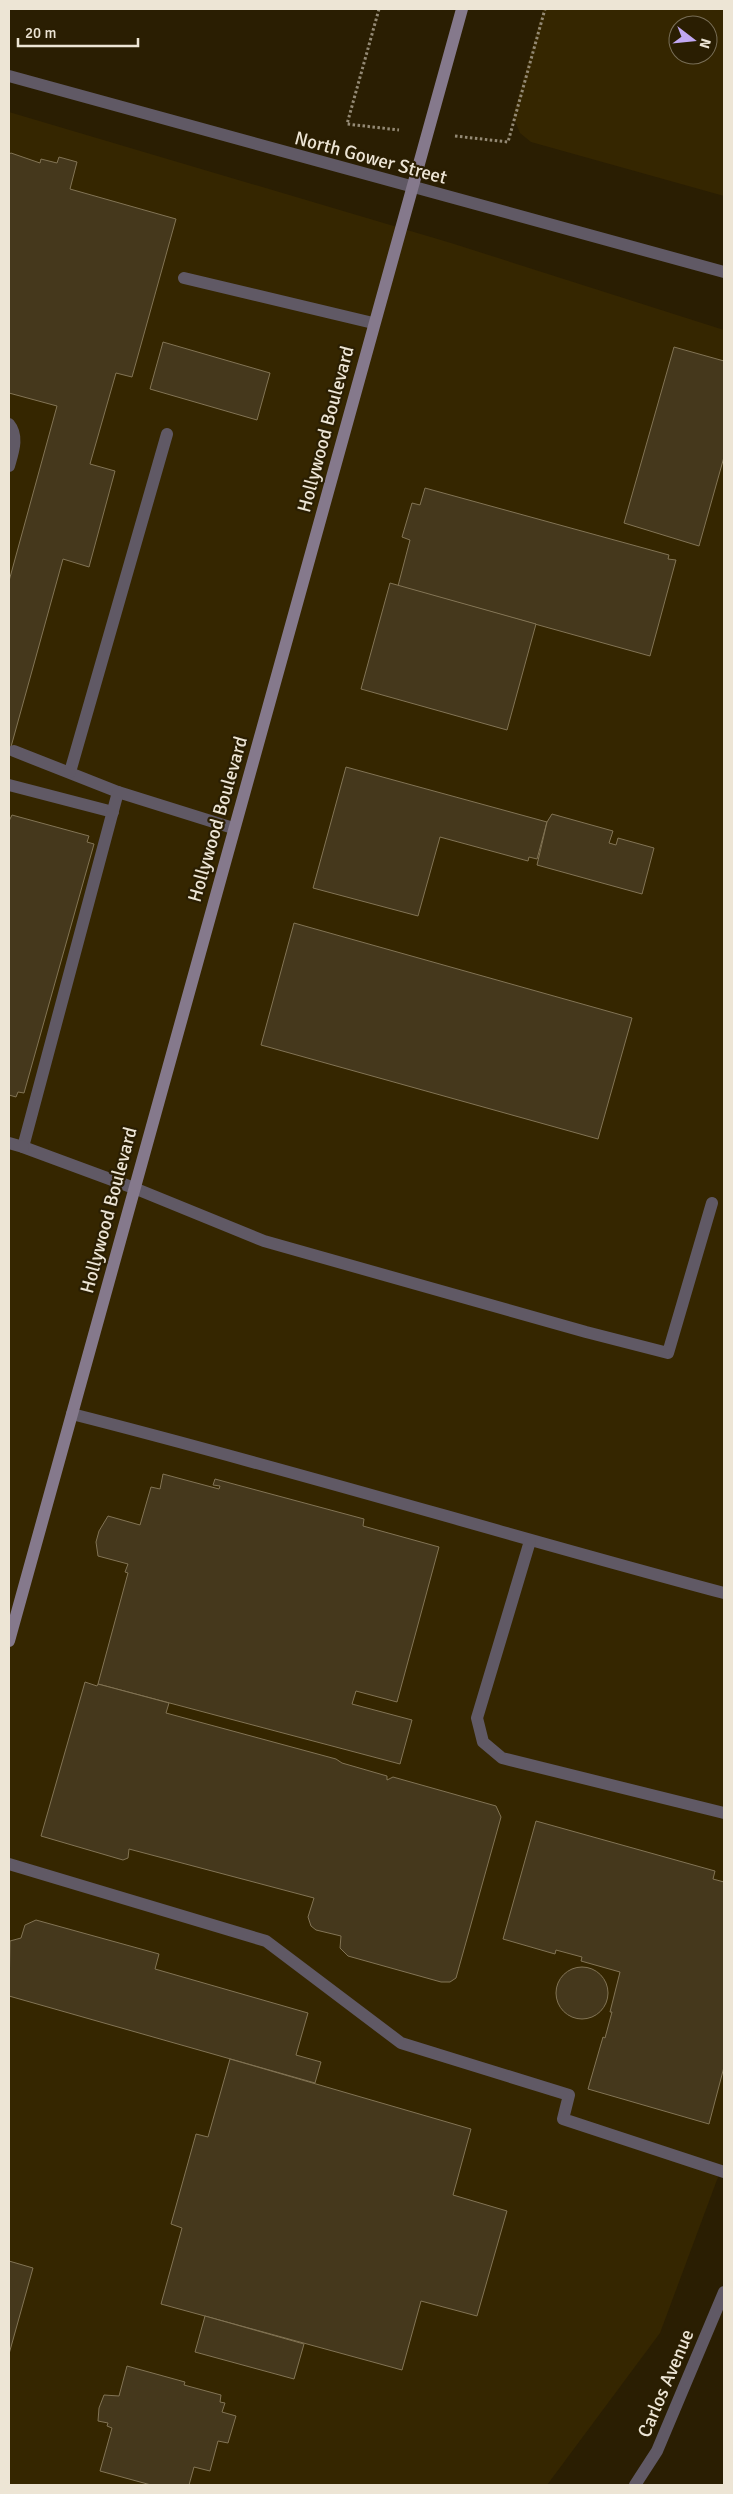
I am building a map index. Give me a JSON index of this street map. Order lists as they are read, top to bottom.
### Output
{
  "streets": {
    "main road": ["Hollywood Boulevard"],
    "street": ["North Gower Street", "Carlos Avenue"]
  },
  "crossings": [
    ["North Gower Street", "Hollywood Boulevard"]
  ],
  "scale_bar": "20 m",
  "north": "right"
}
